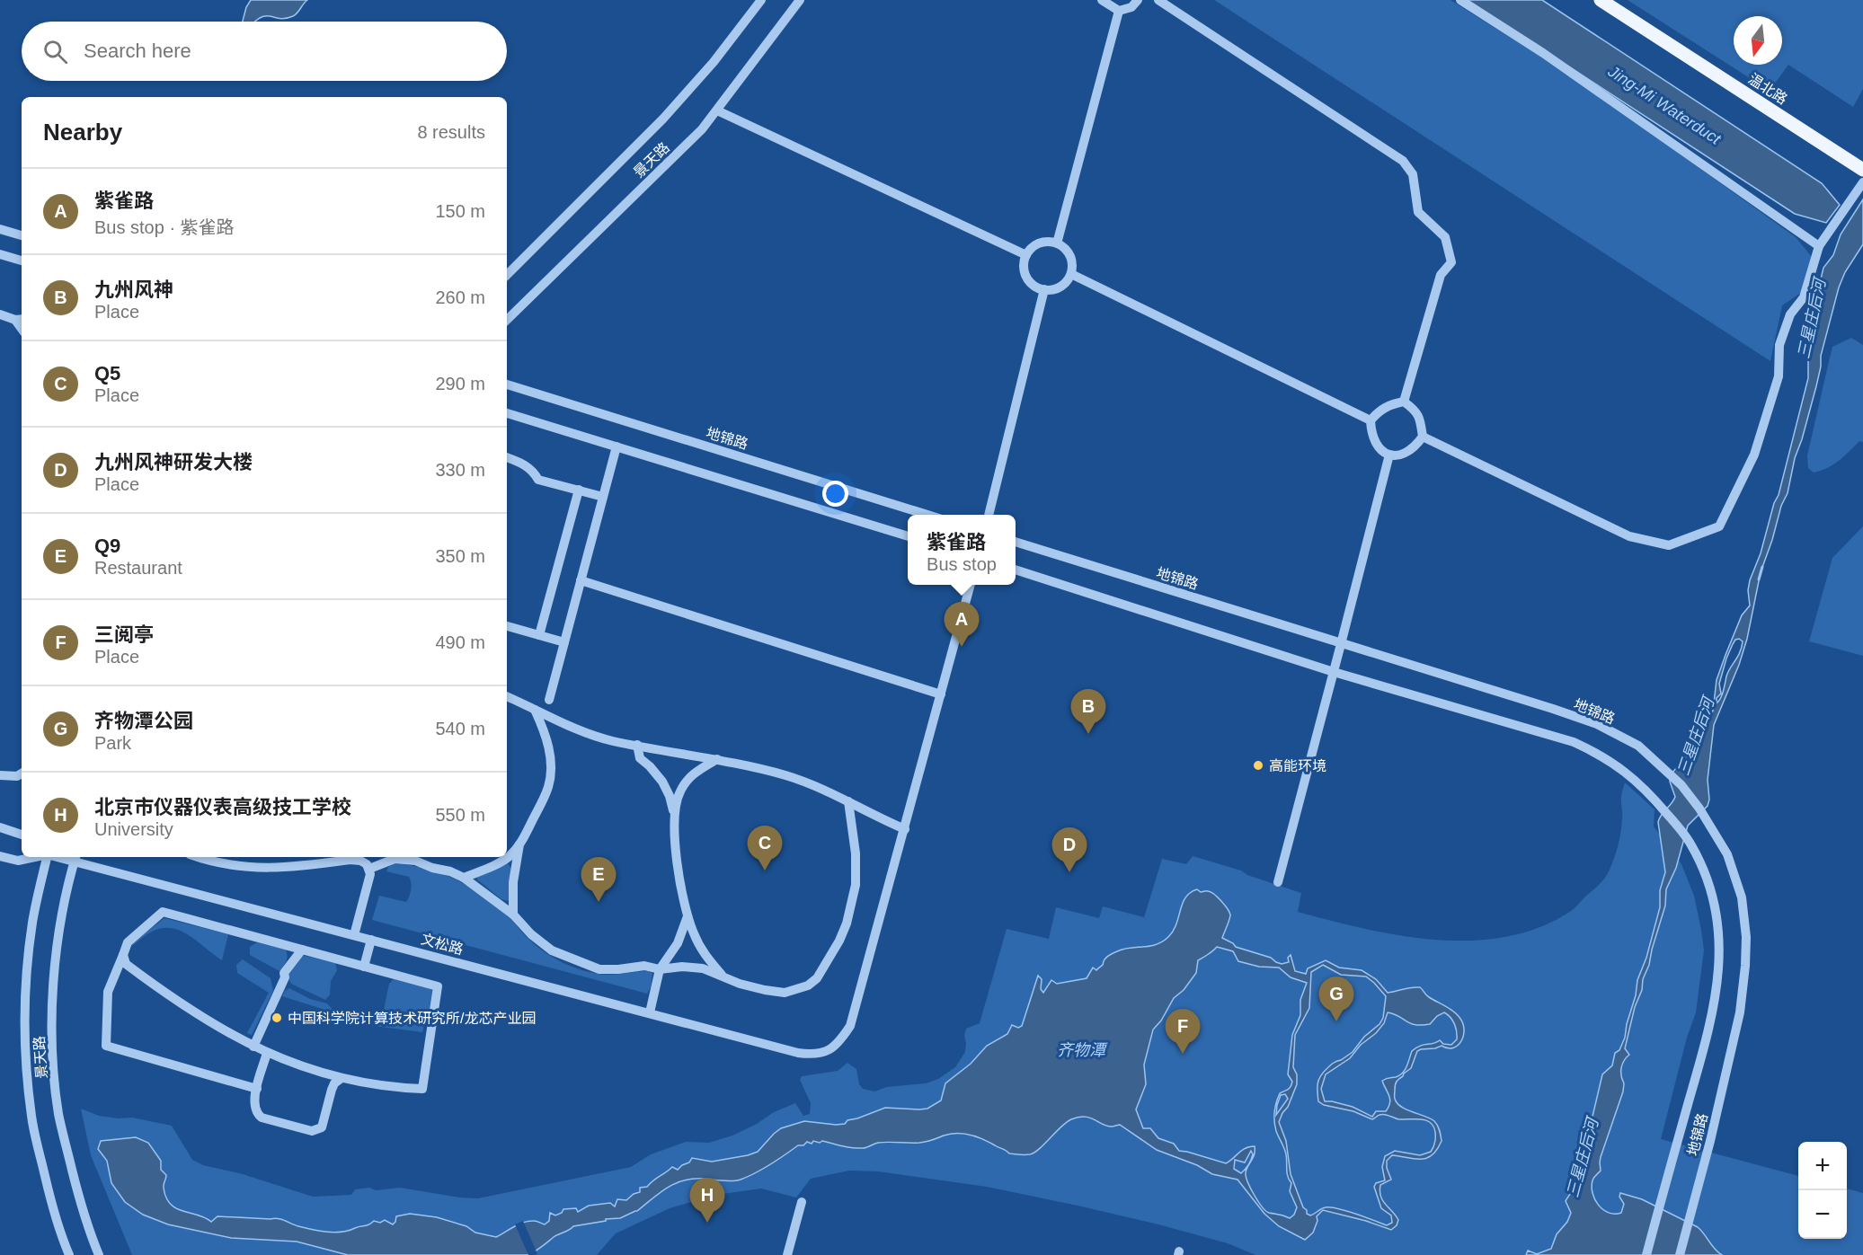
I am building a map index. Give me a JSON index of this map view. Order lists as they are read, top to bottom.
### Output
{
  "streets": {
    "main road": ["温北路"],
    "street": ["景天路", "地锦路", "文松路"]
  },
  "crossings": [
    ["景天路", "文松路"]
  ],
  "water": ["Jing-Mi Waterduct", "三星庄后河", "齐物潭"],
  "places": ["高能环境", "中国科学院计算技术研究所/龙芯产业园"],
  "north": "bottom",
  "page": {
    "search": "Search here",
    "heading": ["Nearby", "8 results"],
    "list": [
      {
        "mark": "A",
        "name": "紫雀路",
        "note": "Bus stop · 紫雀路",
        "value": "150 m"
      },
      {
        "mark": "B",
        "name": "九州风神",
        "note": "Place",
        "value": "260 m"
      },
      {
        "mark": "C",
        "name": "Q5",
        "note": "Place",
        "value": "290 m"
      },
      {
        "mark": "D",
        "name": "九州风神研发大楼",
        "note": "Place",
        "value": "330 m"
      },
      {
        "mark": "E",
        "name": "Q9",
        "note": "Restaurant",
        "value": "350 m"
      },
      {
        "mark": "F",
        "name": "三阅亭",
        "note": "Place",
        "value": "490 m"
      },
      {
        "mark": "G",
        "name": "齐物潭公园",
        "note": "Park",
        "value": "540 m"
      },
      {
        "mark": "H",
        "name": "北京市仪器仪表高级技工学校",
        "note": "University",
        "value": "550 m"
      }
    ],
    "popup": ["紫雀路", "Bus stop"],
    "pins": [
      "A",
      "B",
      "C",
      "D",
      "E",
      "G",
      "F",
      "H"
    ],
    "map_buttons": ["+", "−"]
  }
}
